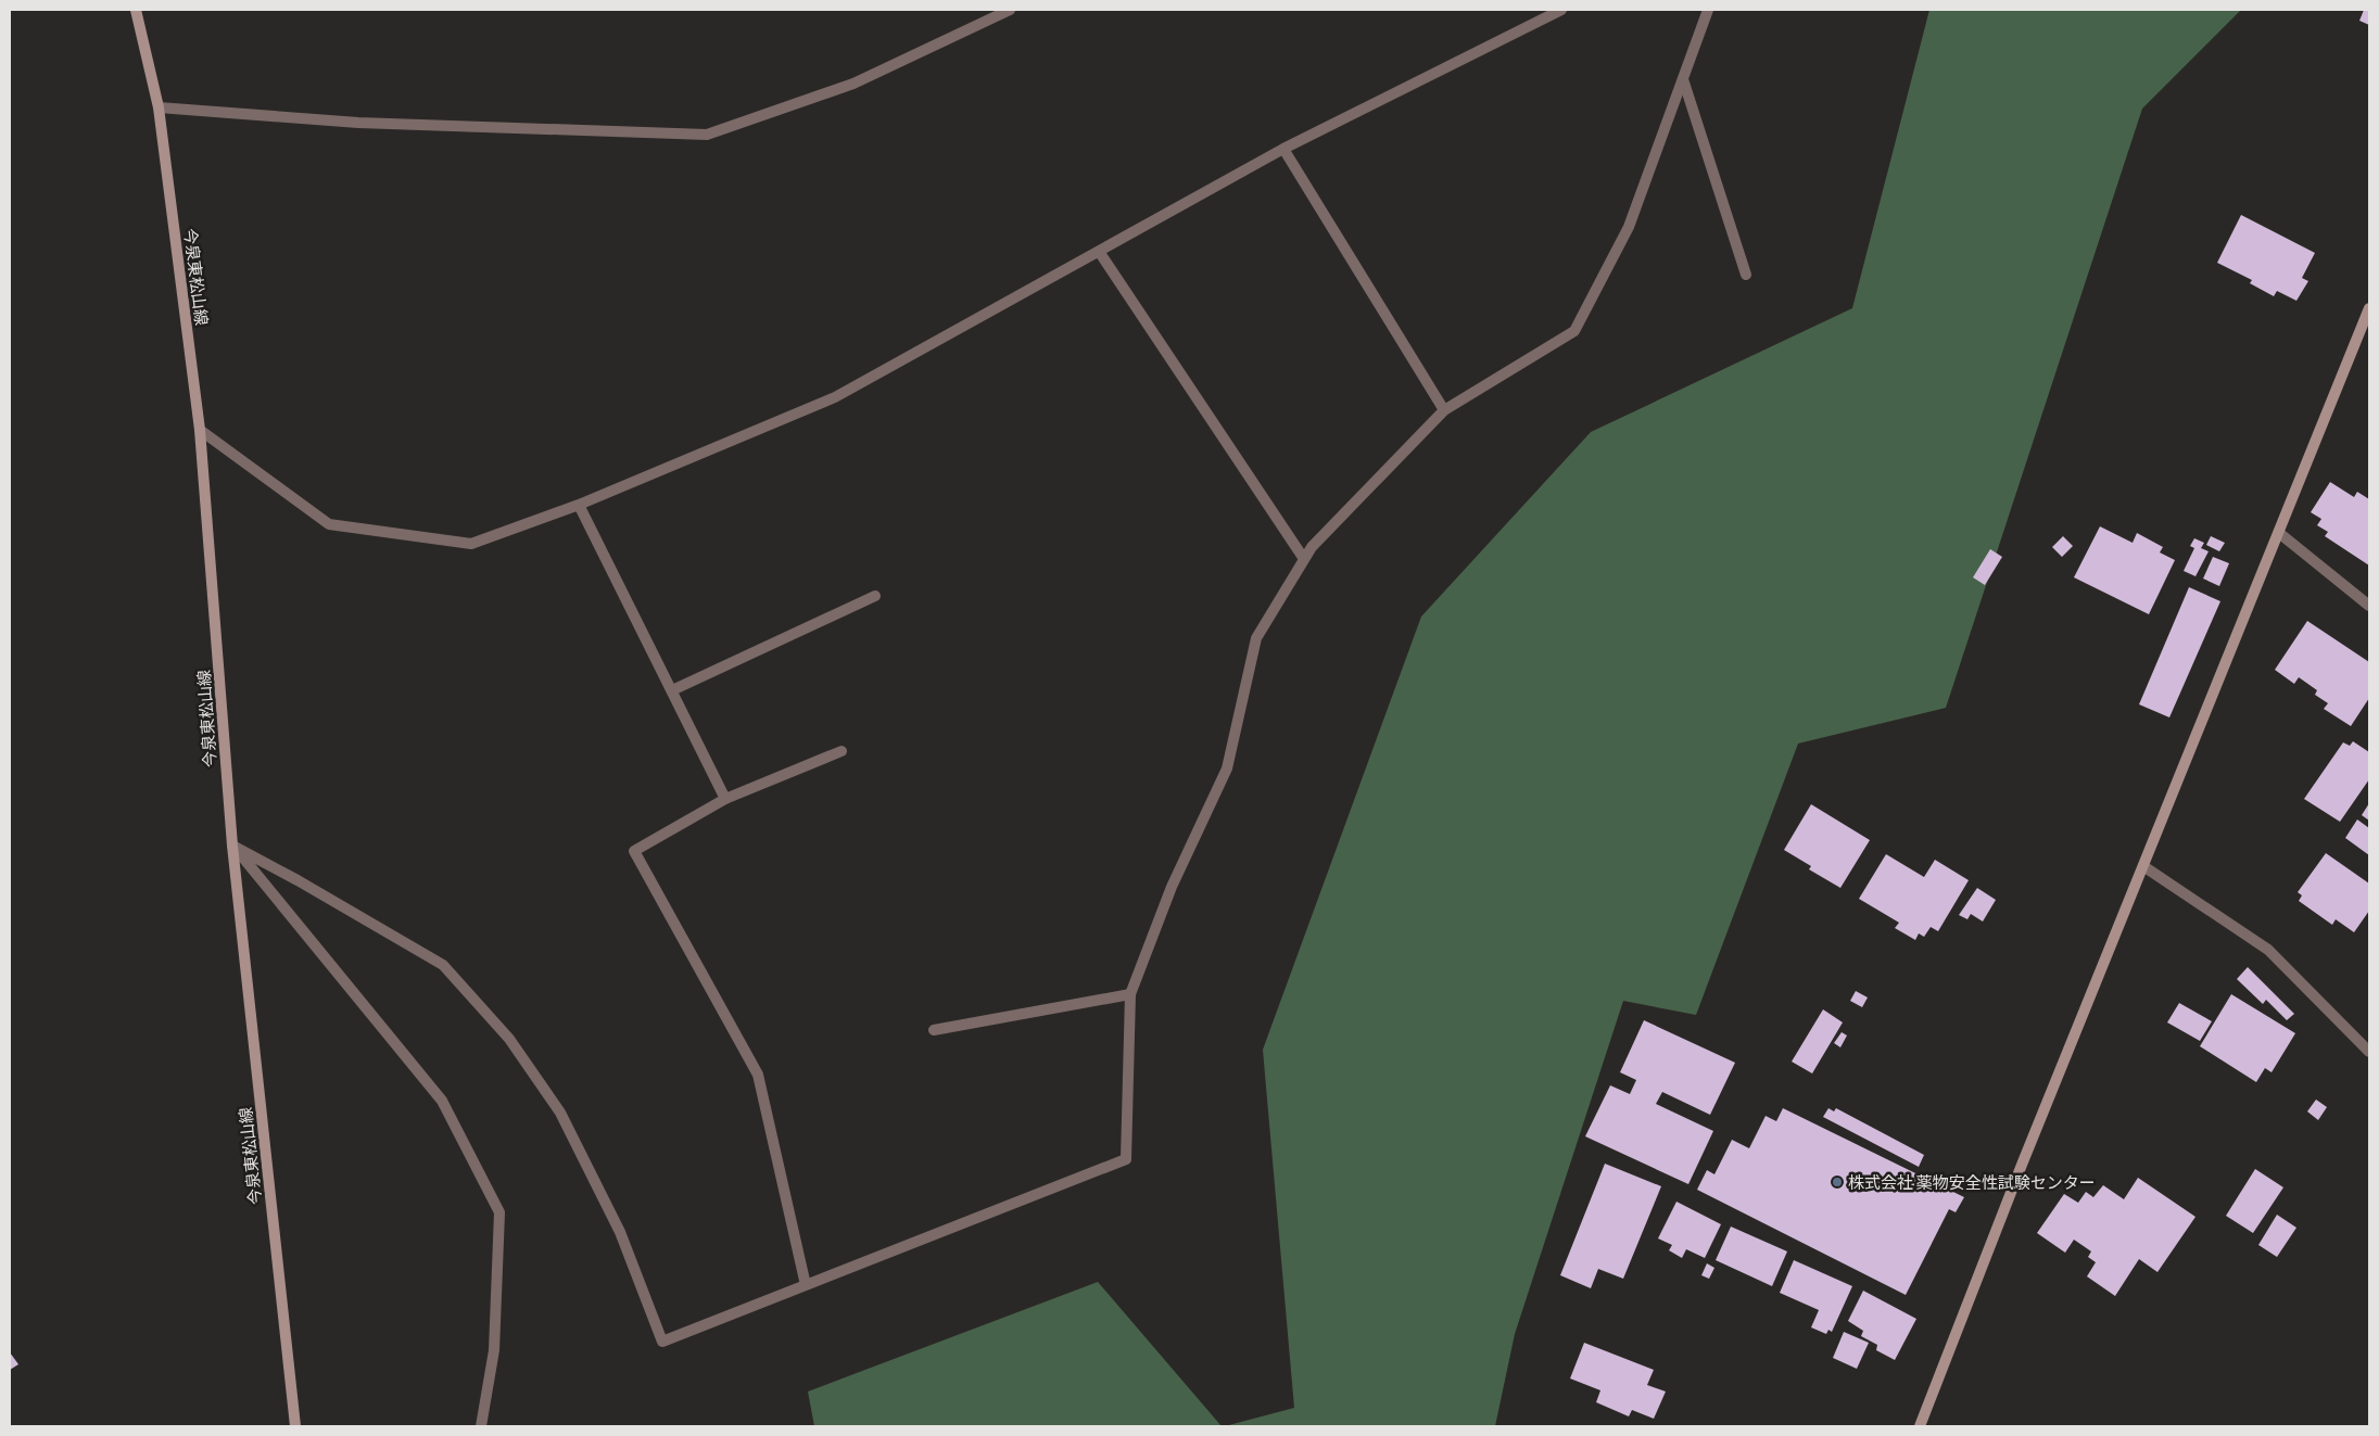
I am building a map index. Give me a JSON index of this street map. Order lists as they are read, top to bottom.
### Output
{
  "streets": {
    "main road": ["今泉東松山線"]
  },
  "places": ["株式会社 薬物安全性試験センター"]
}
